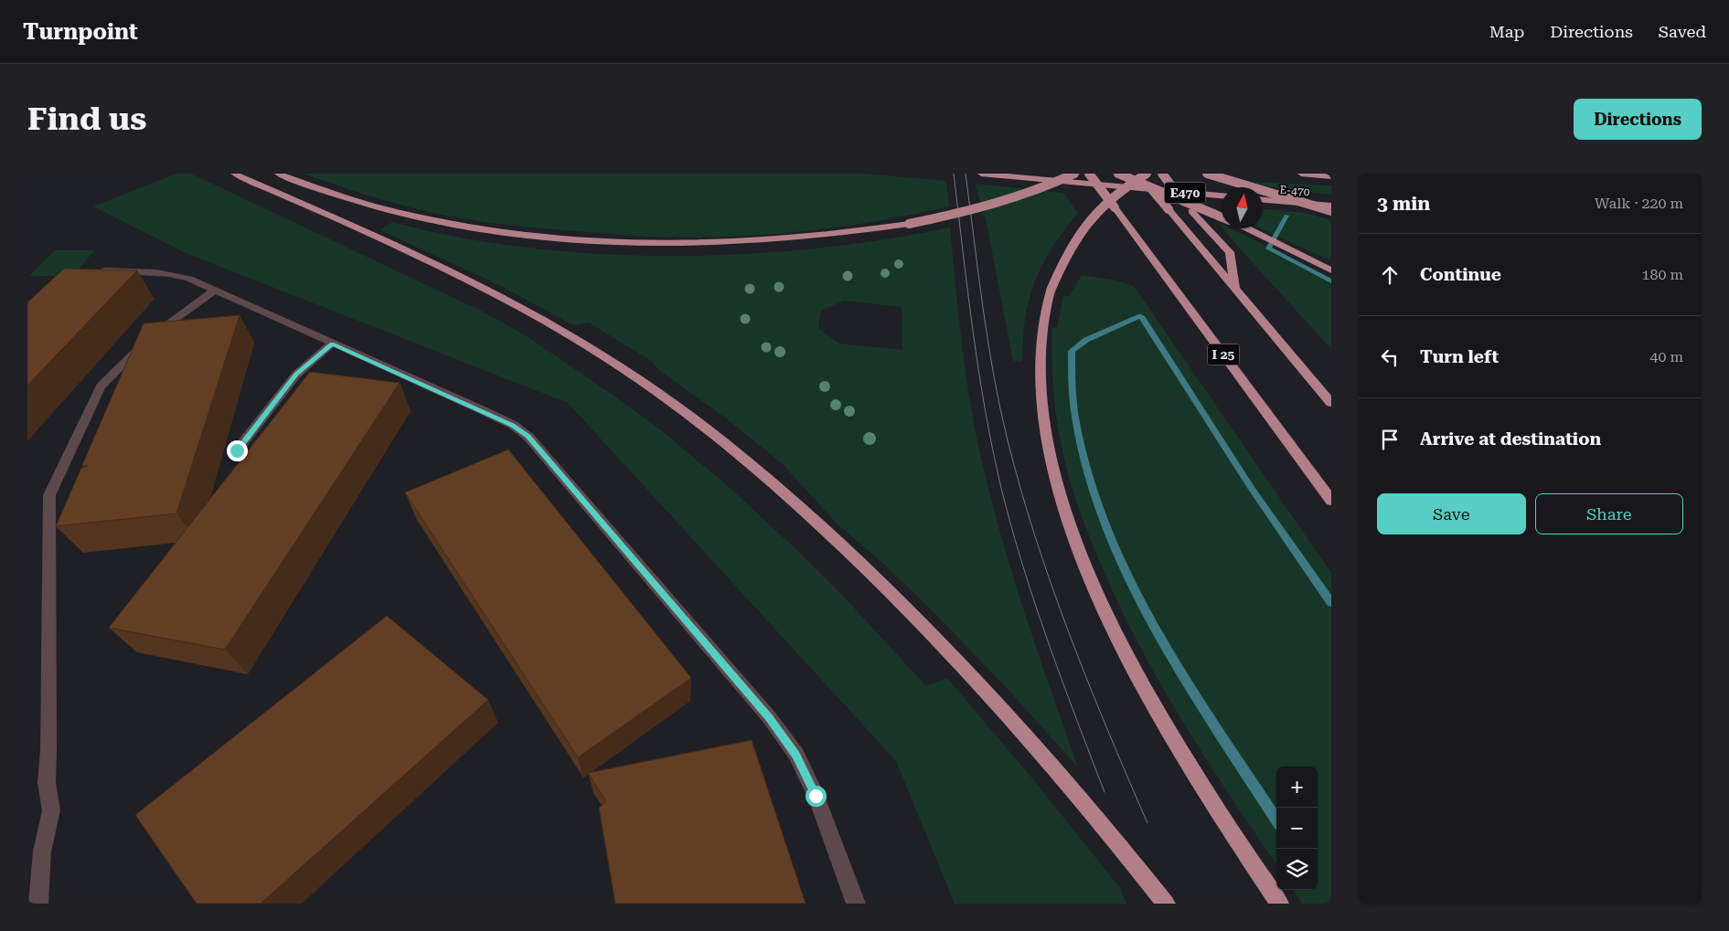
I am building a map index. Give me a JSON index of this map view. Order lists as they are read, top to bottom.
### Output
{
  "streets": {
    "highway": ["E-470", "E470", "I 25"]
  },
  "north": "top",
  "page": {
    "header": "Turnpoint",
    "nav": ["Map", "Directions", "Saved"],
    "buttons": [
      "Directions",
      ["Save", "Share"]
    ],
    "title": "Find us",
    "heading": ["3 min", "Walk · 220 m"],
    "list": [
      ["Continue", "180 m"],
      ["Turn left", "40 m"],
      "Arrive at destination"
    ],
    "map_buttons": ["+", "−"]
  }
}
